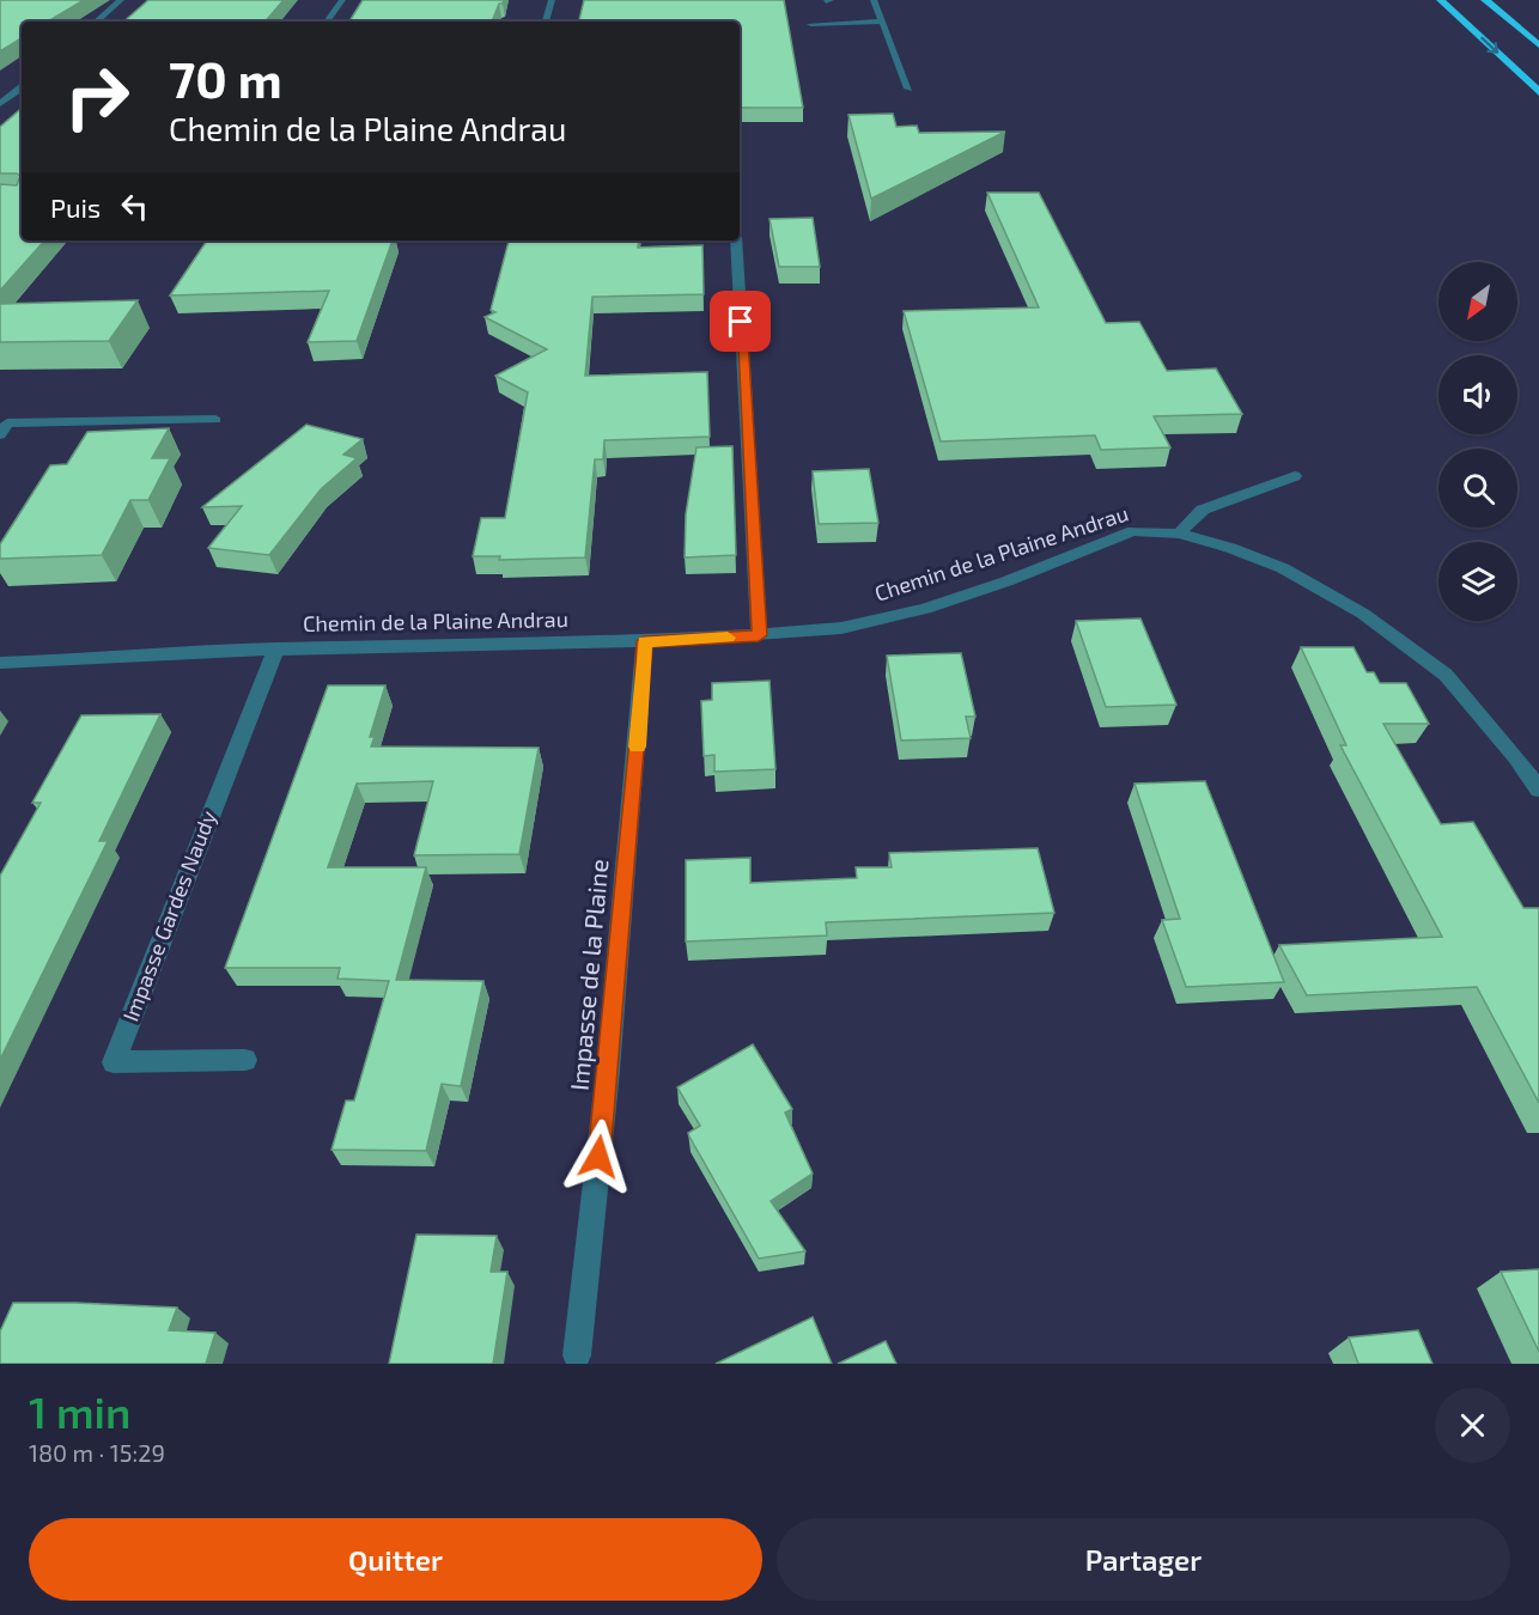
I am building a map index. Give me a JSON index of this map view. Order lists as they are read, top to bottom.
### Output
{
  "streets": {
    "street": ["Chemin de la Plaine Andrau", "Impasse Gardes Naudy", "Impasse de la Plaine"]
  },
  "crossings": [
    ["Chemin de la Plaine Andrau", "Impasse Gardes Naudy"],
    ["Chemin de la Plaine Andrau", "Impasse de la Plaine"]
  ],
  "north": "bottom left",
  "page": {
    "turn": ["70 m", "Chemin de la Plaine Andrau"],
    "then": "Puis",
    "heading": ["1 min", "180 m · 15:29"],
    "buttons": ["Quitter", "Partager"]
  }
}
